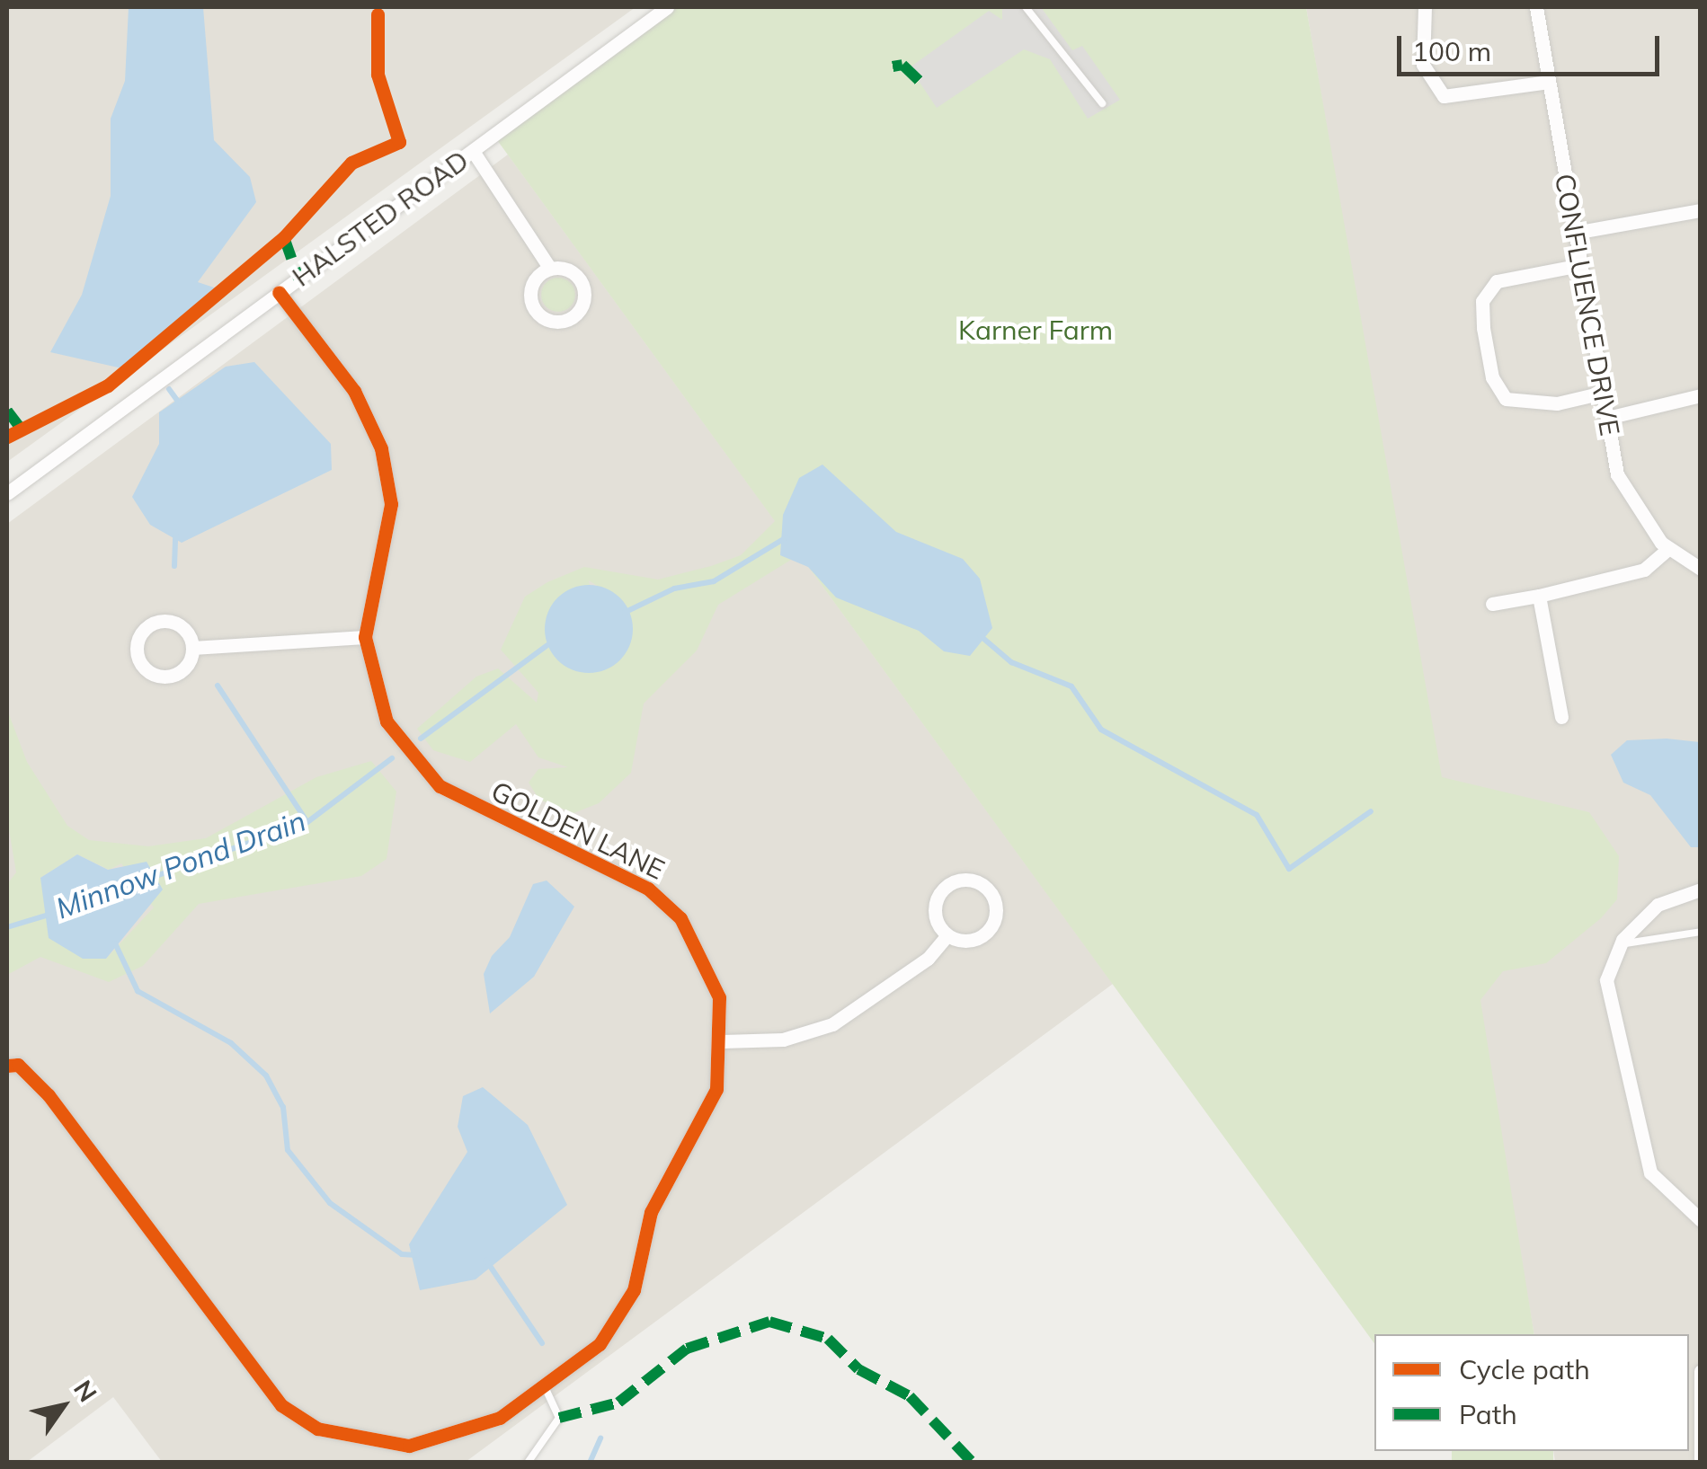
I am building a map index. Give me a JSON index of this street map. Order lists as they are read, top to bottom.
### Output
{
  "streets": {
    "street": ["HALSTED ROAD", "CONFLUENCE DRIVE", "GOLDEN LANE"]
  },
  "crossings": [
    ["HALSTED ROAD", "GOLDEN LANE"]
  ],
  "water": ["Minnow Pond Drain"],
  "parks": ["Karner Farm"],
  "legend": ["Cycle path", "Path"],
  "scale_bar": "100 m",
  "north": "top right"
}
